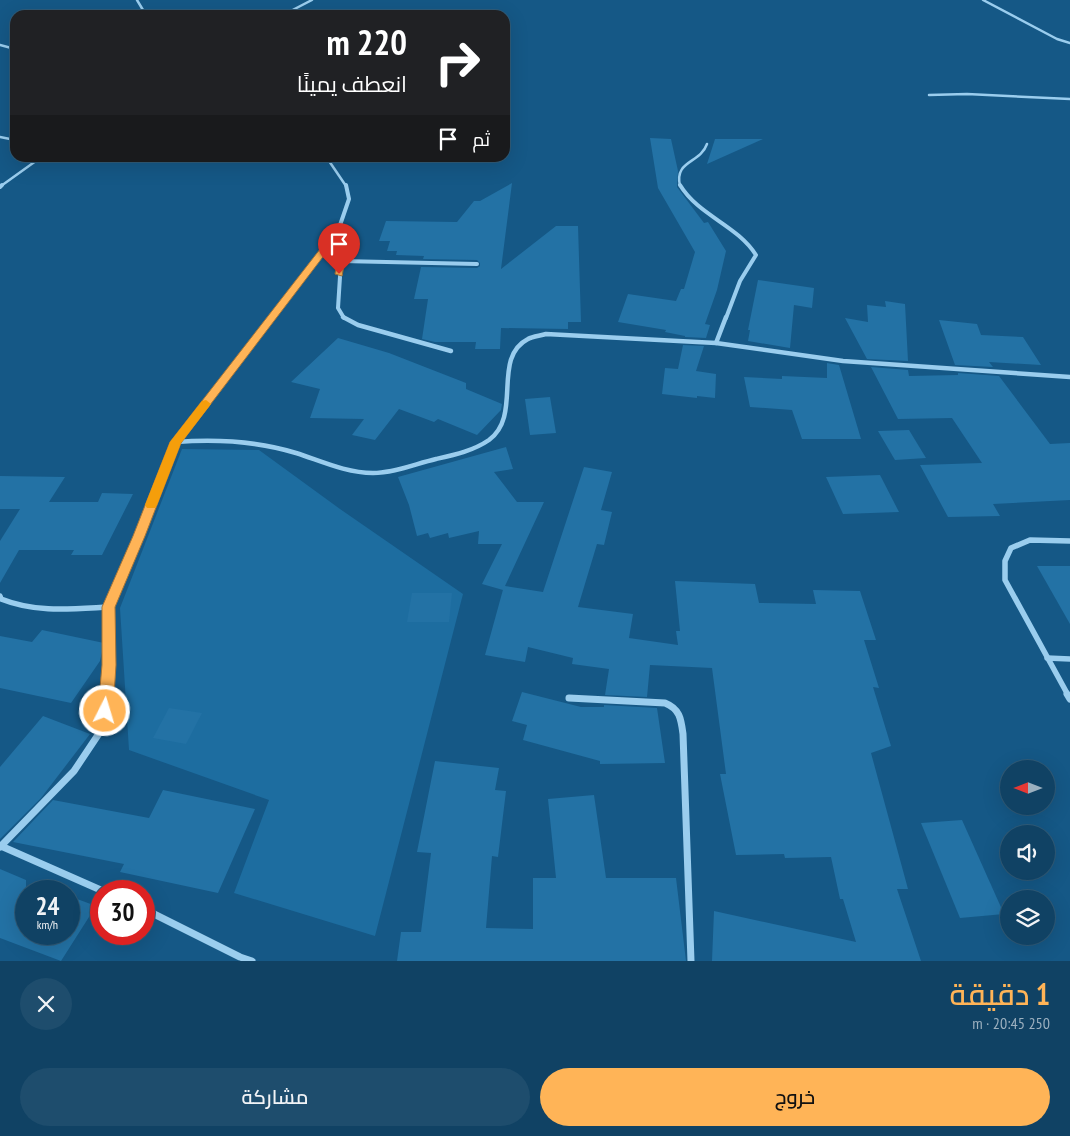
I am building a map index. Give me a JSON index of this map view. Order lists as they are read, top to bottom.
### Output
{
  "north": "left",
  "page": {
    "turn": ["220 m", "انعطف يمينًا"],
    "then": "ثم",
    "speed": "24 km/h",
    "limit": "30",
    "heading": ["1 دقيقة", "250 m · 20:45"],
    "buttons": ["خروج", "مشاركة"]
  }
}
